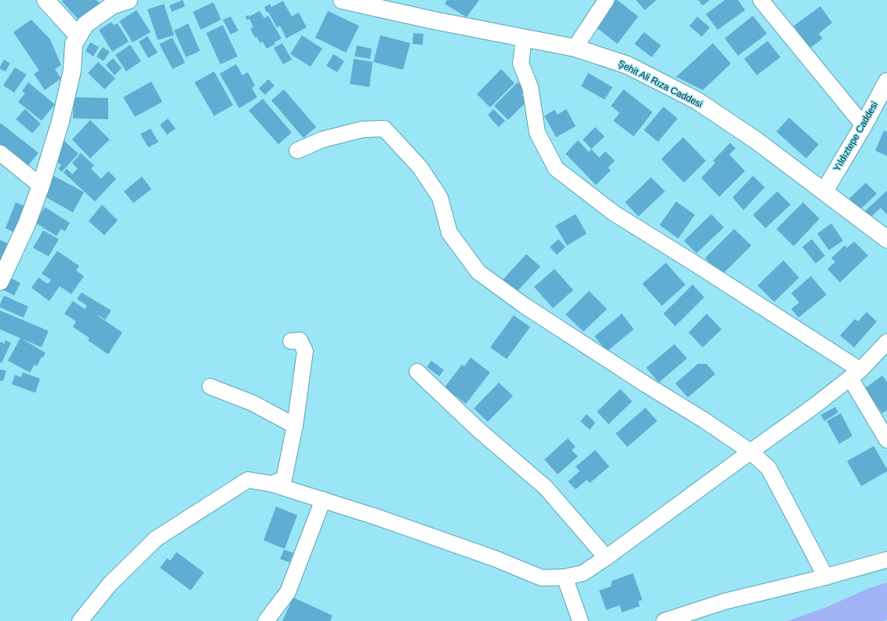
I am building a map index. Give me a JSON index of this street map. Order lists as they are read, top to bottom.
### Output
{
  "streets": {
    "street": ["Şehit Ali Rıza Caddesi", "Yıldıztepe Caddesi"]
  },
  "crossings": [
    ["Şehit Ali Rıza Caddesi", "Yıldıztepe Caddesi"]
  ]
}
